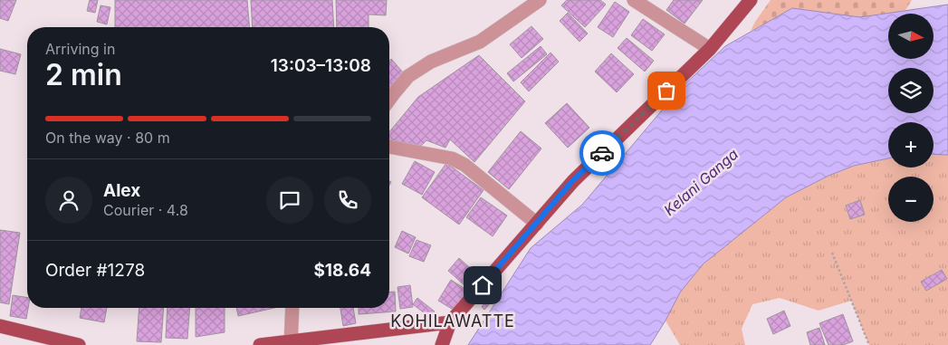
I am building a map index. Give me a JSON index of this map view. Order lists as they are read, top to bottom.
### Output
{
  "districts": ["KOHILAWATTE"],
  "water": ["Kelani Ganga"],
  "north": "right",
  "page": {
    "map_buttons": ["+", "−"],
    "heading": ["2 min", "Arriving in", "13:03–13:08"],
    "panel": [
      "Alex",
      "Courier · 4.8",
      "Order #1278",
      "$18.64"
    ],
    "bar": "On the way · 80 m"
  }
}
